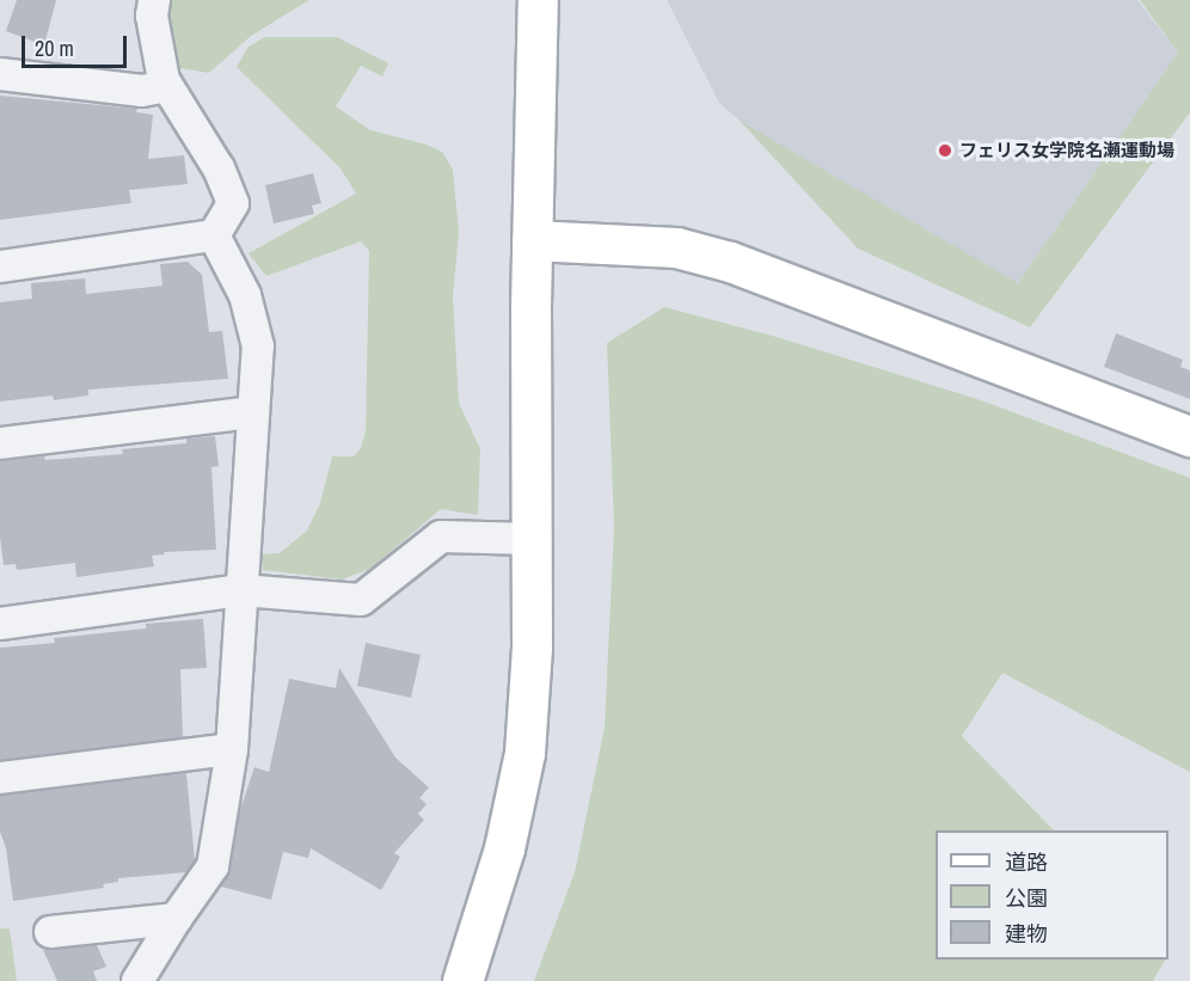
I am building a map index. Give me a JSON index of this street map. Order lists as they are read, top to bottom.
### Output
{
  "places": ["フェリス女学院名瀬運動場"],
  "legend": ["道路", "公園", "建物"],
  "scale_bar": "20 m"
}
